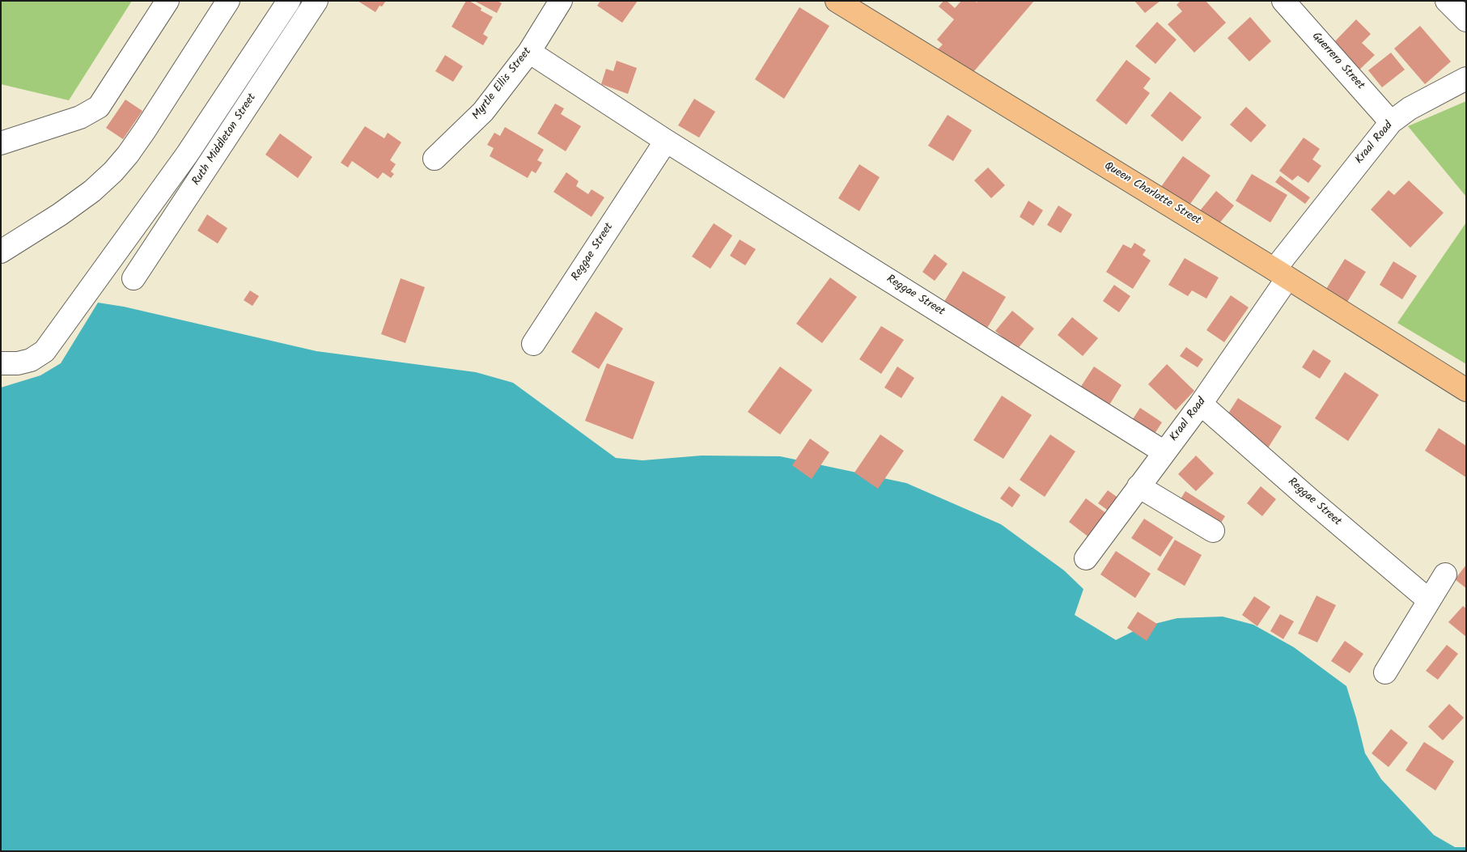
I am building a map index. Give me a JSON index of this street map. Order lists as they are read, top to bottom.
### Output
{
  "streets": {
    "main road": ["Queen Charlotte Street"],
    "street": [
      "Guerrero Street",
      "Myrtle Ellis Street",
      "Ruth Middleton Street",
      "Kraal Road",
      "Reggae Street"
    ]
  },
  "crossings": [
    ["Guerrero Street", "Kraal Road"],
    ["Myrtle Ellis Street", "Reggae Street"],
    ["Kraal Road", "Queen Charlotte Street"],
    ["Kraal Road", "Reggae Street"]
  ]
}
